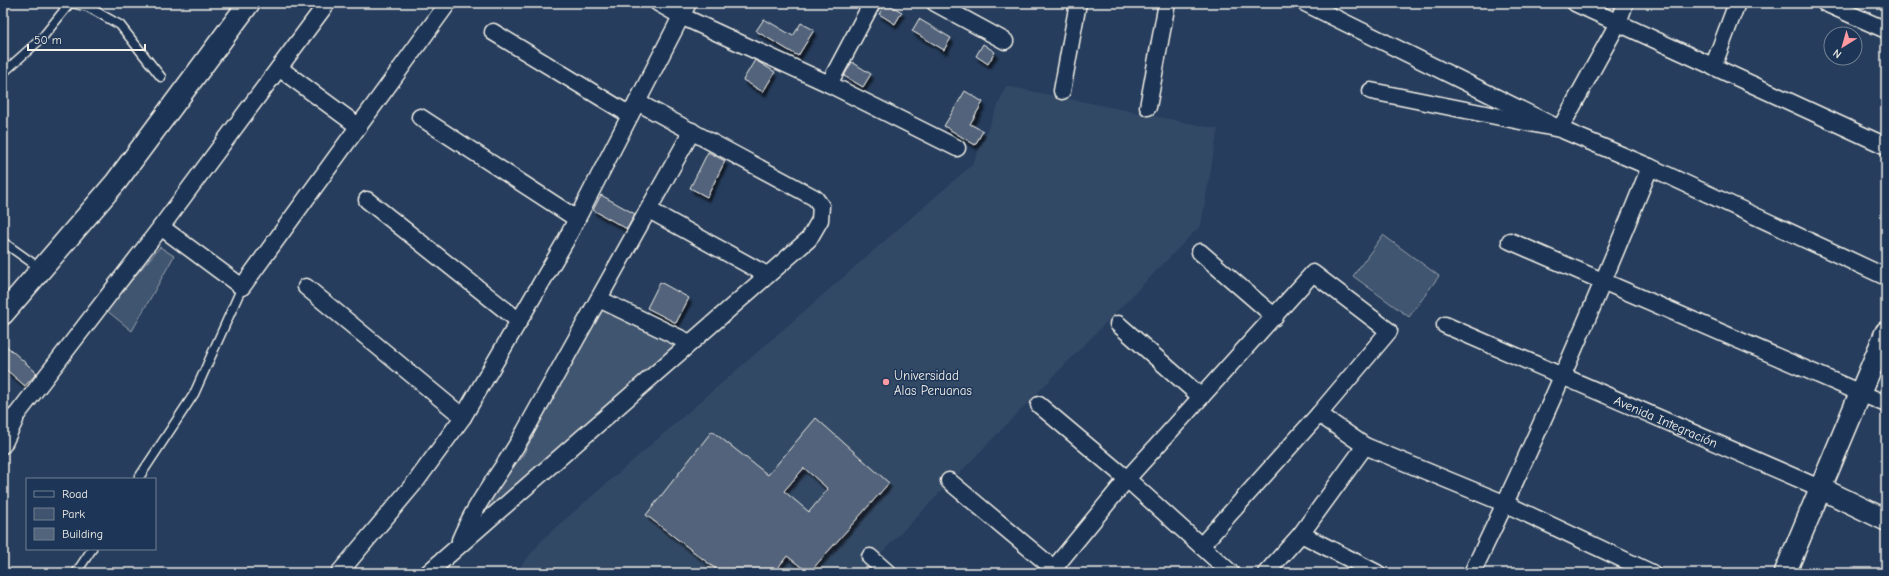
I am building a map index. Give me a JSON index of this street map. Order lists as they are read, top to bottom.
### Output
{
  "streets": {
    "street": ["Avenida Integración"]
  },
  "places": ["Universidad Alas Peruanas"],
  "legend": ["Road", "Park", "Building"],
  "scale_bar": "50 m",
  "north": "bottom left"
}
